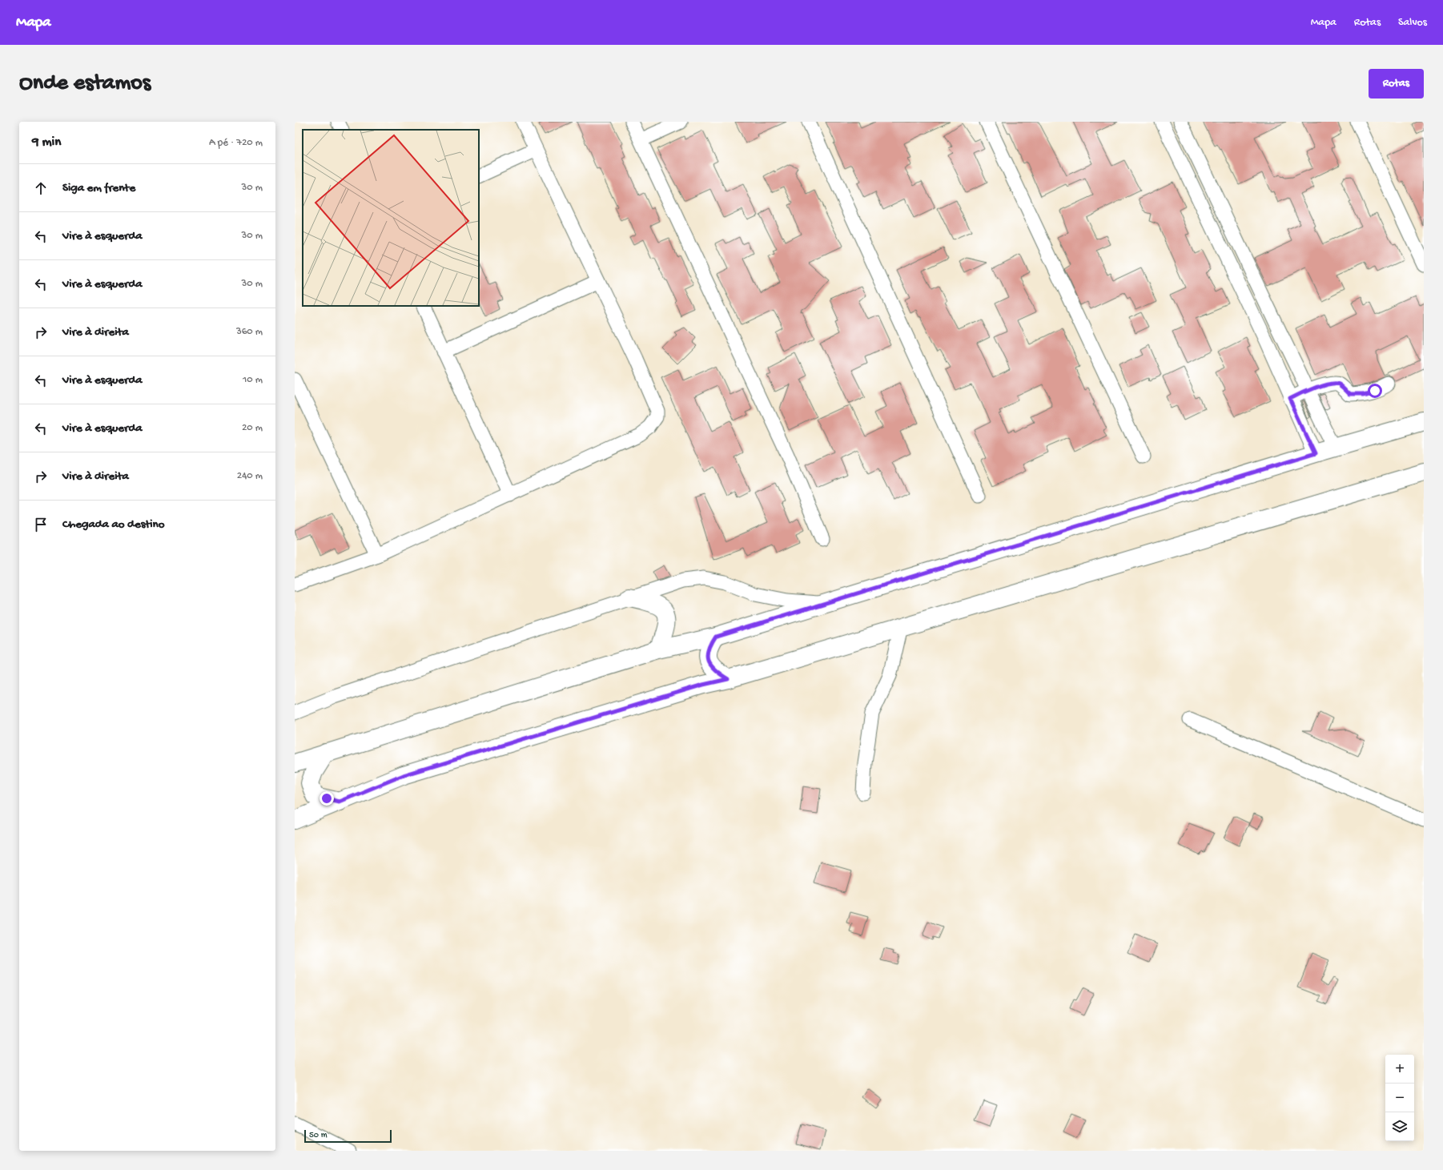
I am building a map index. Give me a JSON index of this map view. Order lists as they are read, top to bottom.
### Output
{
  "scale_bar": "50 m",
  "page": {
    "header": "Mapa",
    "nav": ["Mapa", "Rotas", "Salvos"],
    "buttons": "Rotas",
    "title": "Onde estamos",
    "heading": ["9 min", "A pé · 720 m"],
    "list": [
      ["Siga em frente", "30 m"],
      ["Vire à esquerda", "30 m"],
      ["Vire à esquerda", "30 m"],
      ["Vire à direita", "360 m"],
      ["Vire à esquerda", "10 m"],
      ["Vire à esquerda", "20 m"],
      ["Vire à direita", "240 m"],
      "Chegada ao destino"
    ],
    "map_buttons": ["+", "−"],
    "scale": "50 m"
  }
}
